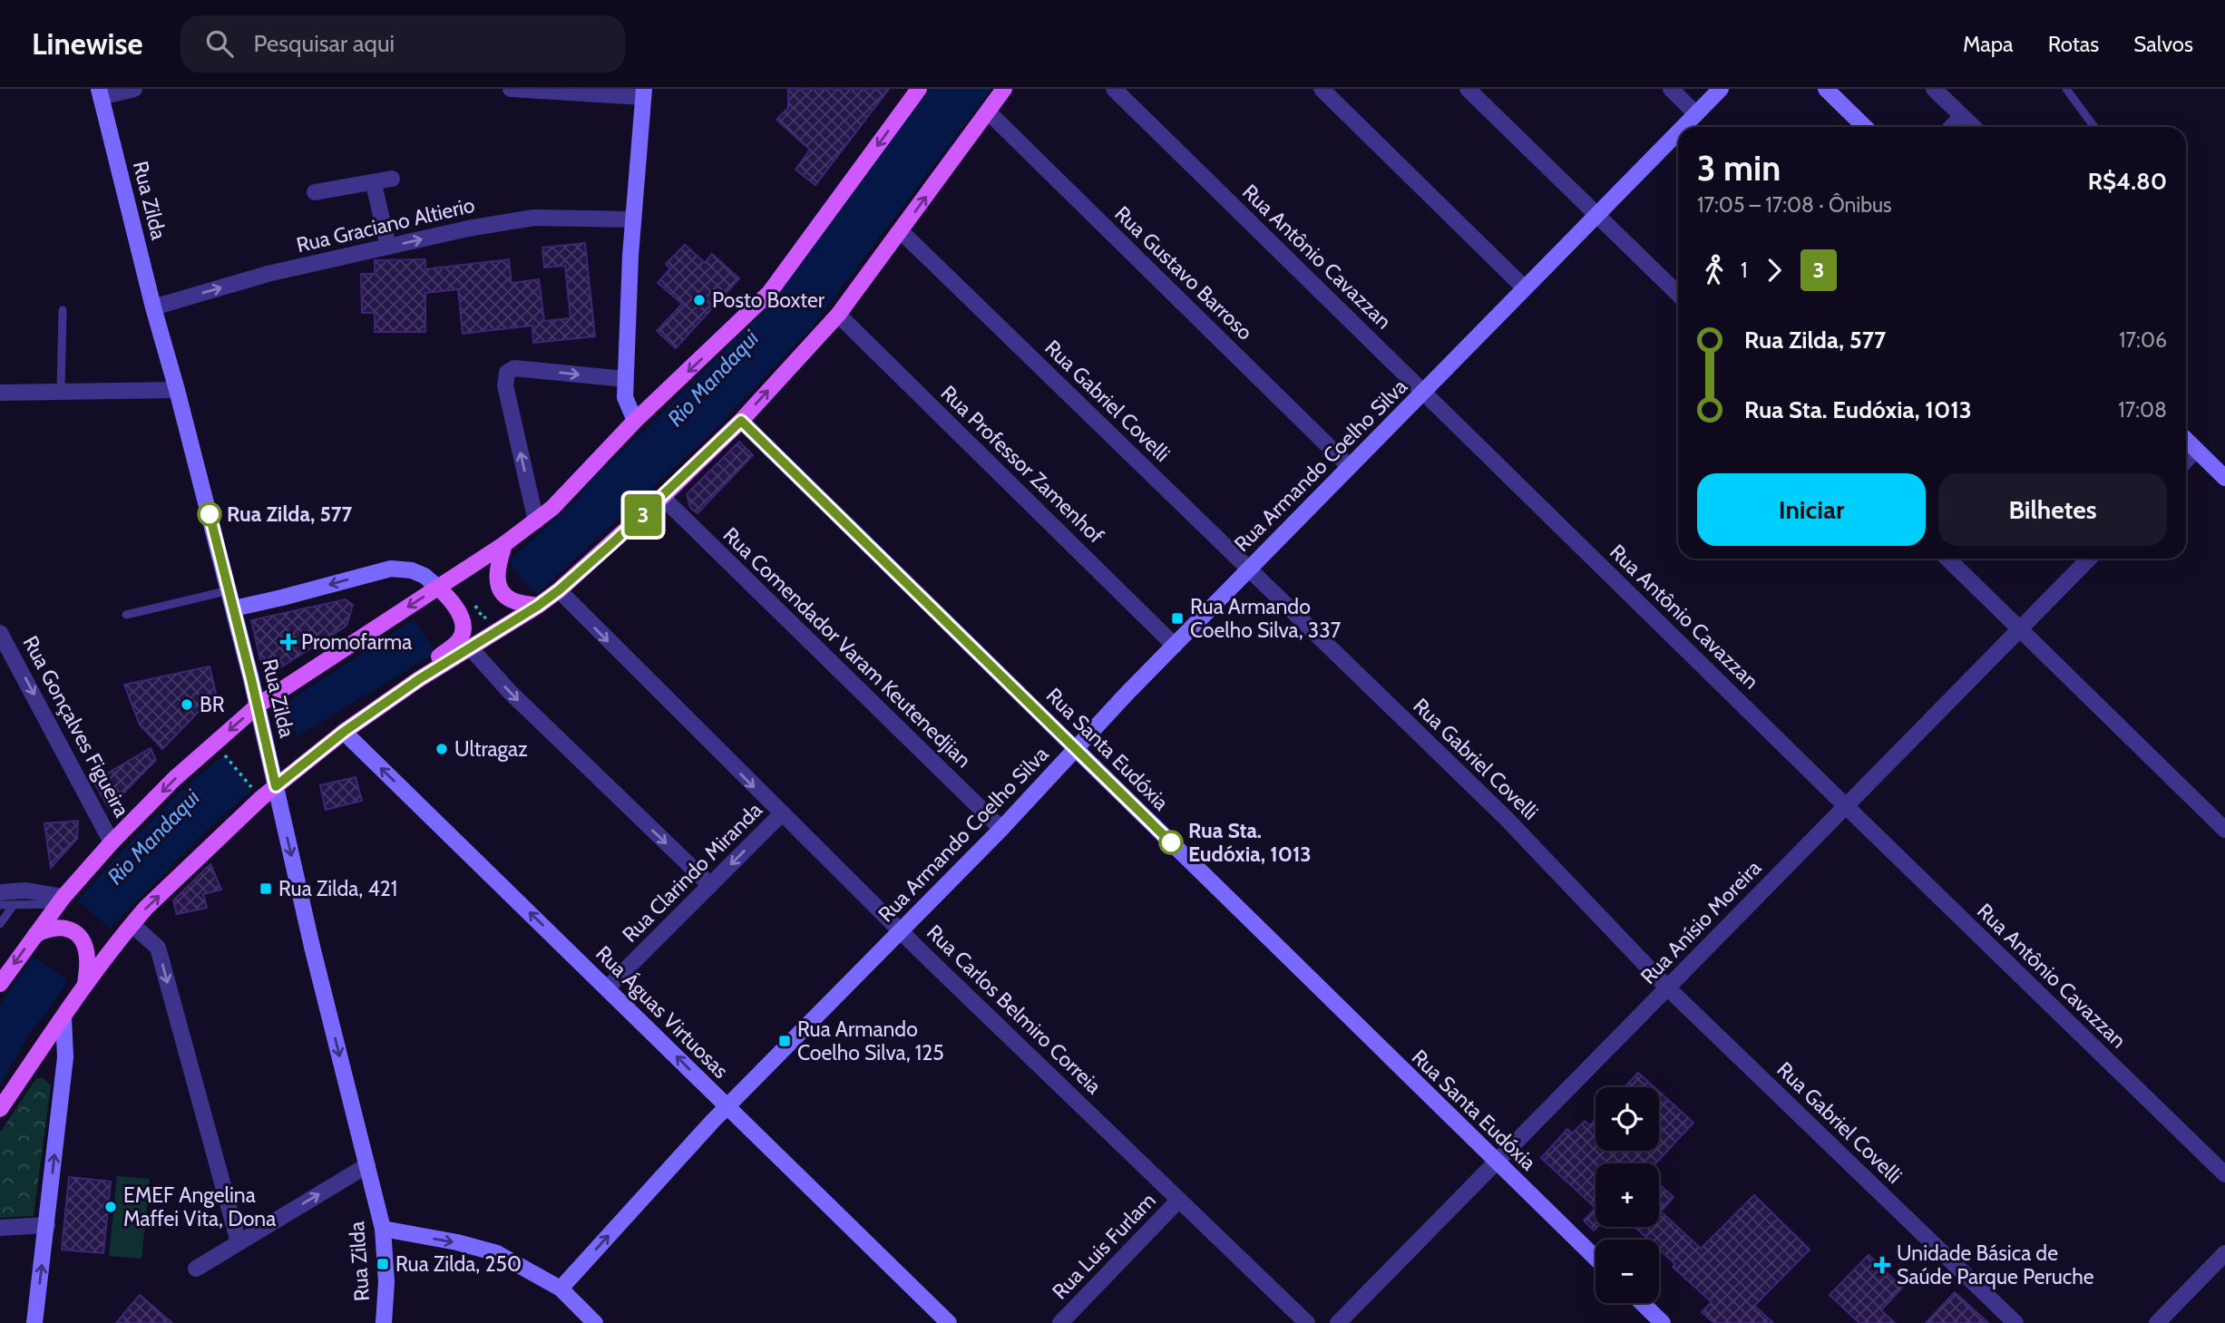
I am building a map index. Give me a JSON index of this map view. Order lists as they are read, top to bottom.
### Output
{
  "streets": {
    "street": [
      "Rua Zilda",
      "Rua Graciano Altierio",
      "Rua Antônio Cavazzan",
      "Rua Gustavo Barroso",
      "Rua Gabriel Covelli",
      "Rua Professor Zamenhof",
      "Rua Armando Coelho Silva",
      "Rua Comendador Varam Keutenedjian",
      "Rua Gonçalves Figueira",
      "Rua Santa Eudóxia",
      "Rua Clarindo Miranda",
      "Rua Anísio Moreira",
      "Rua Carlos Belmiro Correia",
      "Rua Águas Virtuosas",
      "Rua Luis Furlam"
    ]
  },
  "crossings": [
    ["Rua Zilda", "Rua Graciano Altierio"],
    ["Rua Antônio Cavazzan", "Rua Armando Coelho Silva"],
    ["Rua Antônio Cavazzan", "Rua Anísio Moreira"],
    ["Rua Gustavo Barroso", "Rua Armando Coelho Silva"],
    ["Rua Gabriel Covelli", "Rua Armando Coelho Silva"],
    ["Rua Gabriel Covelli", "Rua Anísio Moreira"],
    ["Rua Professor Zamenhof", "Rua Armando Coelho Silva"],
    ["Rua Armando Coelho Silva", "Rua Comendador Varam Keutenedjian"],
    ["Rua Armando Coelho Silva", "Rua Santa Eudóxia"],
    ["Rua Armando Coelho Silva", "Rua Carlos Belmiro Correia"],
    ["Rua Armando Coelho Silva", "Rua Águas Virtuosas"],
    ["Rua Santa Eudóxia", "Rua Anísio Moreira"],
    ["Rua Clarindo Miranda", "Rua Carlos Belmiro Correia"],
    ["Rua Clarindo Miranda", "Rua Águas Virtuosas"],
    ["Rua Carlos Belmiro Correia", "Rua Luis Furlam"]
  ],
  "one_way": ["Rua Gonçalves Figueira", "Rua Clarindo Miranda", "Rua Águas Virtuosas"],
  "water": ["Rio Mandaqui"],
  "places": {
    "other": [
      "Posto Boxter",
      "Rua Zilda, 577",
      "BR",
      "Ultragaz",
      "Rua Sta. Eudóxia, 1013",
      "EMEF Angelina Maffei Vita, Dona"
    ],
    "transit": [
      "Rua Armando Coelho Silva, 337",
      "Rua Zilda, 421",
      "Rua Armando Coelho Silva, 125",
      "Rua Zilda, 250"
    ],
    "health": ["Promofarma", "Unidade Básica de Saúde Parque Peruche"]
  },
  "lines": ["bus line 3"],
  "page": {
    "header": "Linewise",
    "search": "Pesquisar aqui",
    "nav": ["Mapa", "Rotas", "Salvos"],
    "on_map": "3",
    "heading": ["3 min", "17:05 – 17:08 · Ônibus", "R$4.80"],
    "legs": ["1", "3"],
    "list": [
      {
        "name": "Rua Zilda, 577",
        "value": "17:06"
      },
      {
        "name": "Rua Sta. Eudóxia, 1013",
        "value": "17:08"
      }
    ],
    "buttons": ["Iniciar", "Bilhetes"],
    "map_buttons": ["+", "−"]
  }
}
